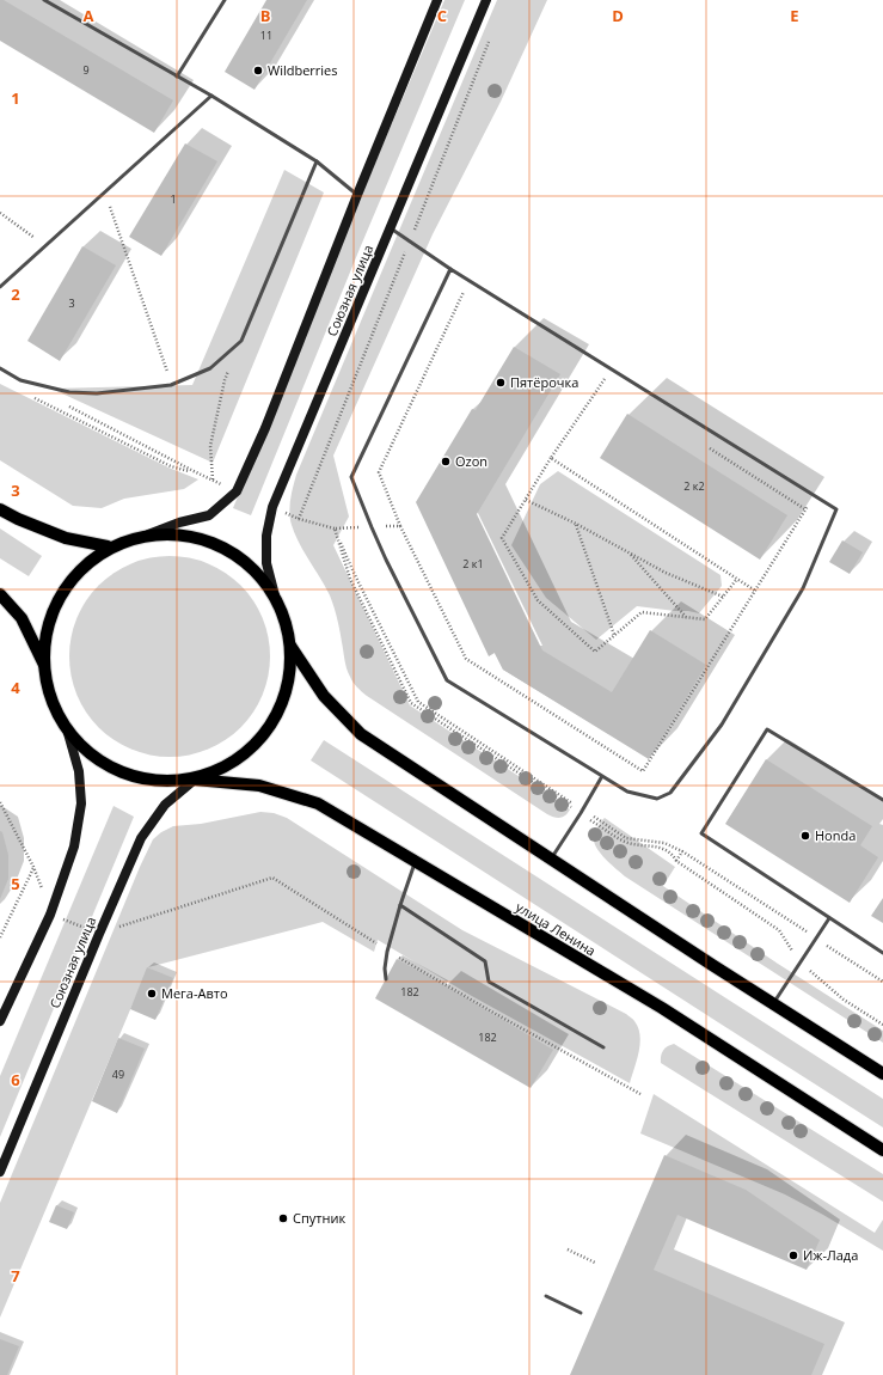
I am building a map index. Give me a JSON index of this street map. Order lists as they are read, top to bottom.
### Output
{
  "streets": {
    "main road": ["Союзная улица", "улица Ленина"]
  },
  "crossings": [
    ["Союзная улица", "улица Ленина"]
  ],
  "places": [
    "Wildberries",
    "Пятёрочка",
    "Ozon",
    "Honda",
    "Мега-Авто",
    "Спутник",
    "Иж-Лада"
  ],
  "house_numbers": [
    "11",
    "9",
    "1",
    "3",
    "2 к2",
    "2 к1",
    "182",
    "182",
    "49"
  ],
  "grid": {
    "columns": [
      "A",
      "B",
      "C",
      "D",
      "E"
    ],
    "rows": [
      "1",
      "2",
      "3",
      "4",
      "5",
      "6",
      "7"
    ]
  }
}
